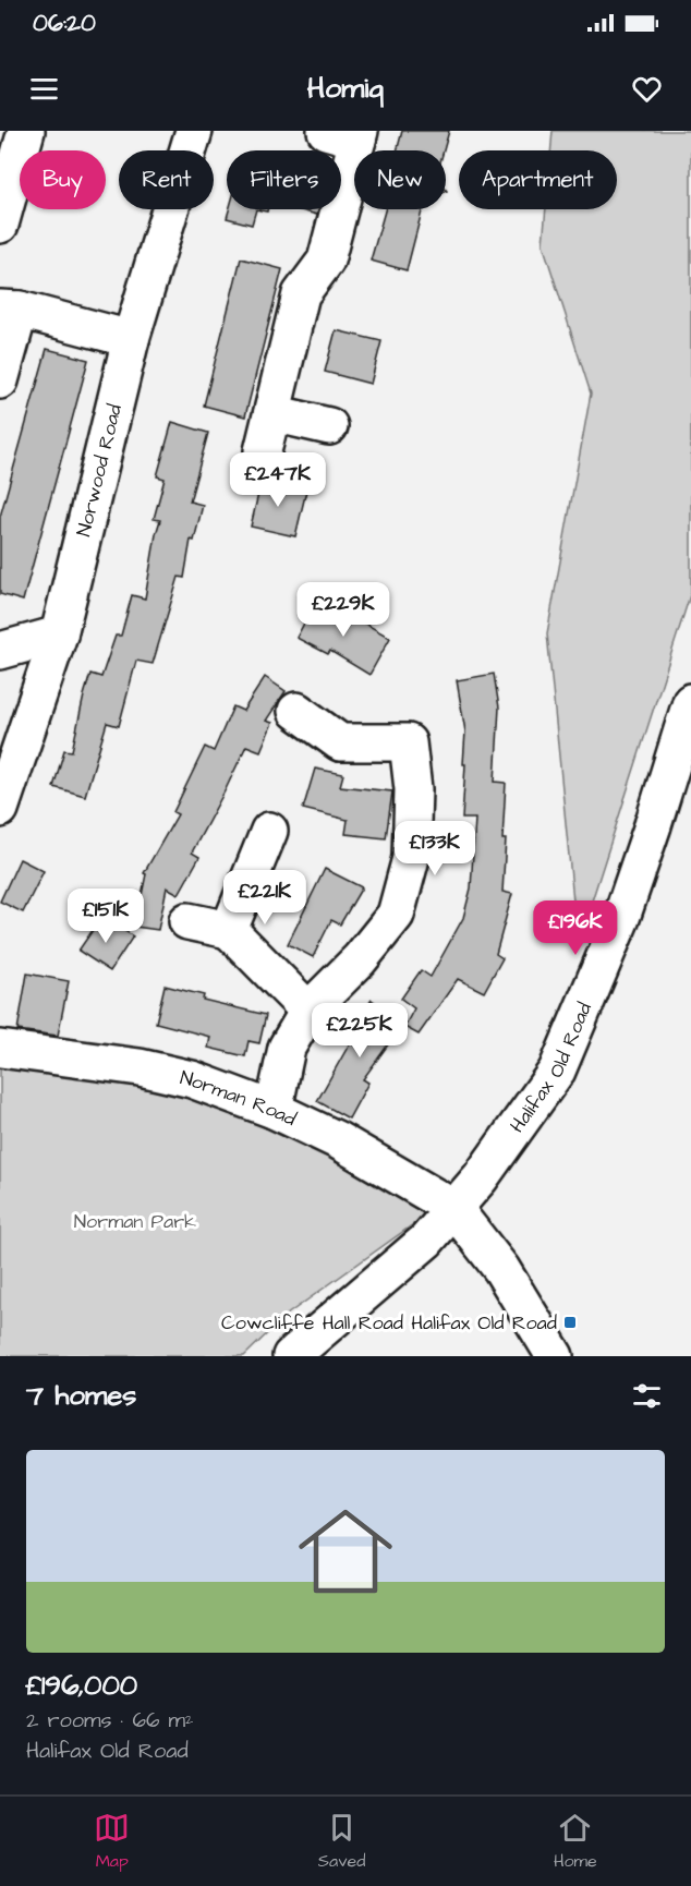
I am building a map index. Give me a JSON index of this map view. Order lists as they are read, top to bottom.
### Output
{
  "streets": {
    "street": ["Norwood Road", "Halifax Old Road", "Norman Road"]
  },
  "crossings": [
    ["Halifax Old Road", "Norman Road"]
  ],
  "parks": ["Norman Park"],
  "places": {
    "transit": ["Cowcliffe Hall Road Halifax Old Road"]
  },
  "page": {
    "status": "06:20",
    "header": "Homiq",
    "chip": [
      "Buy",
      "Rent",
      "Filters",
      "New",
      "Apartment"
    ],
    "price": [
      "£247K",
      "£229K",
      "£133K",
      "£221K",
      "£151K",
      "£196K",
      "£225K"
    ],
    "heading": "7 homes",
    "list": [
      {
        "name": "£196,000",
        "note": "2 rooms · 66 m² · Halifax Old Road"
      }
    ],
    "tabs": ["Map", "Saved", "Home"]
  }
}
